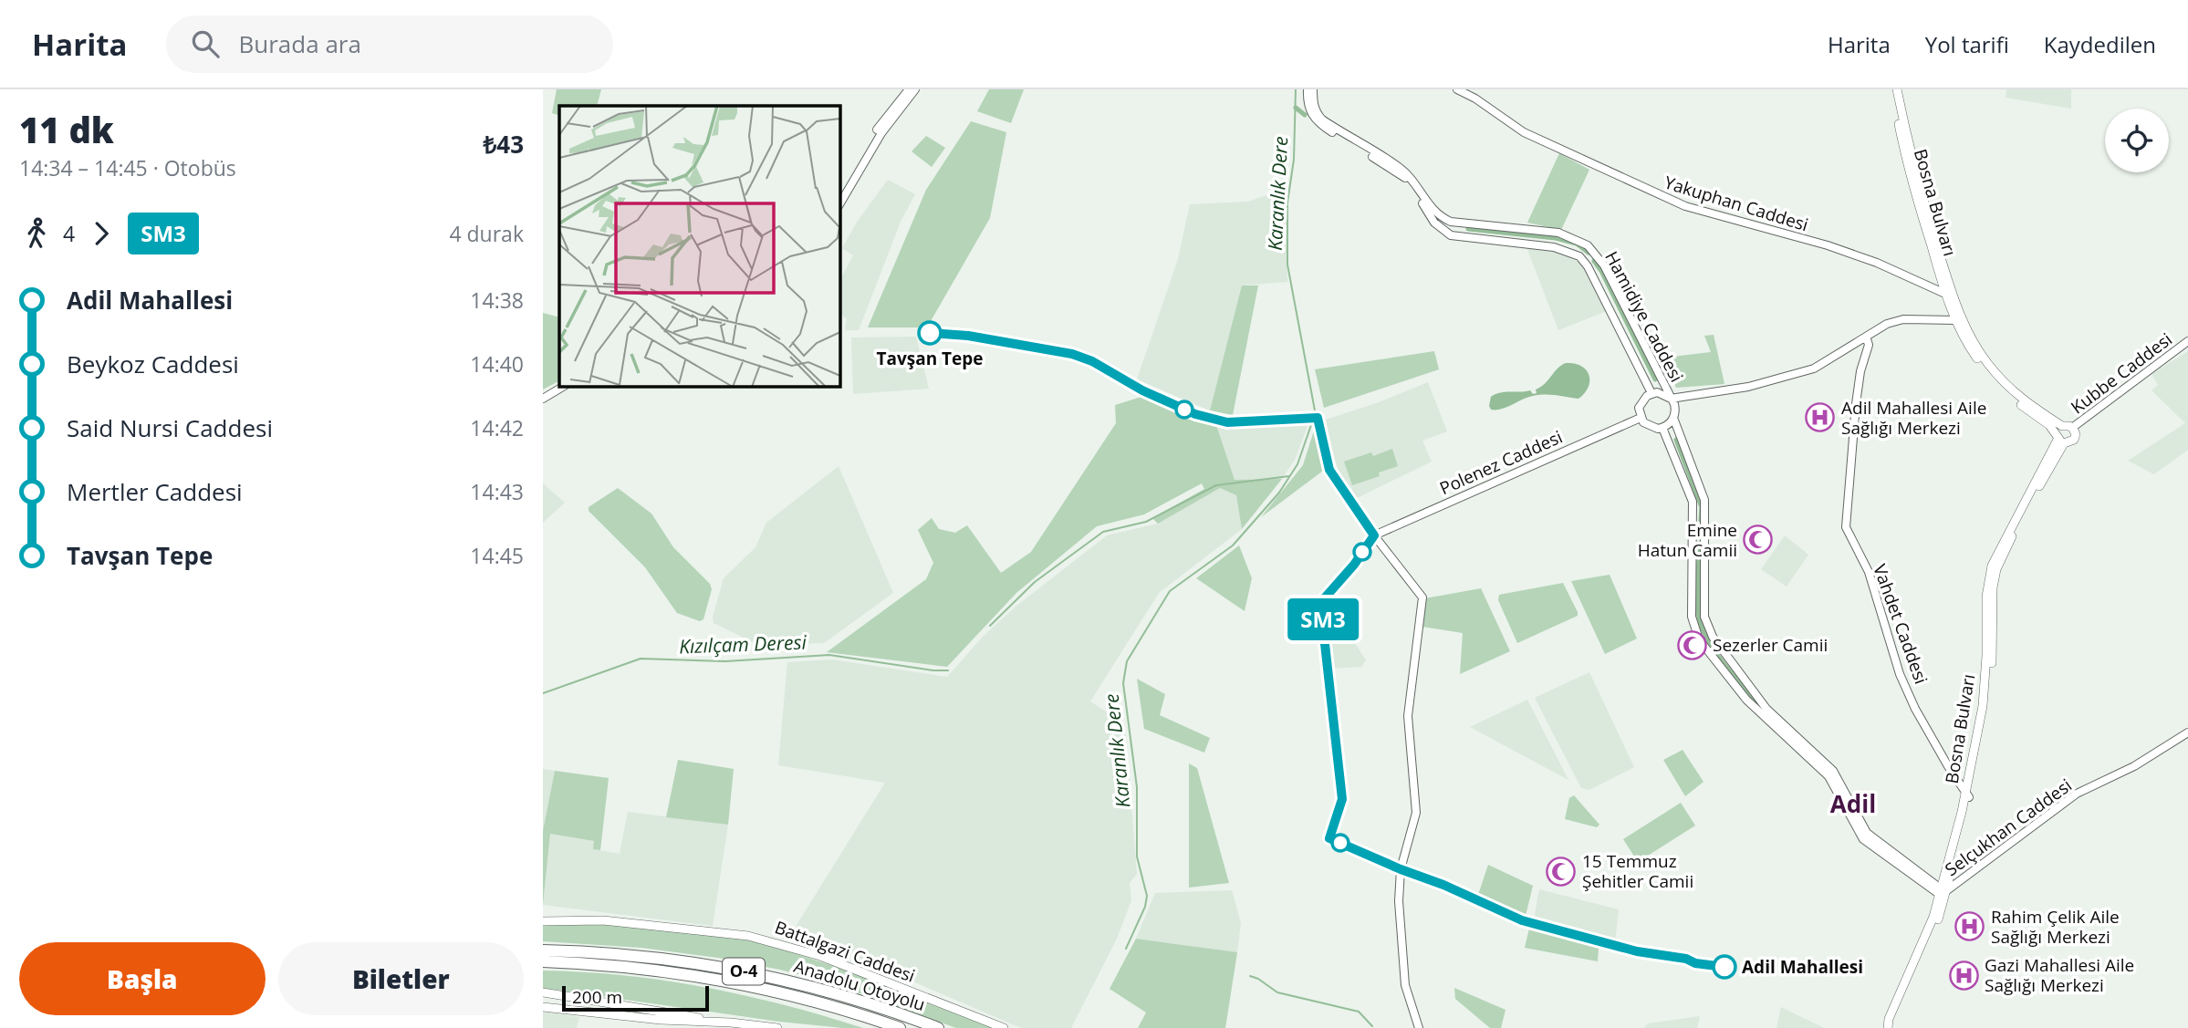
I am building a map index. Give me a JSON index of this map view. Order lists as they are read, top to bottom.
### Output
{
  "streets": {
    "highway": ["O-4", "Anadolu Otoyolu"],
    "main road": ["Bosna Bulvarı", "Battalgazi Caddesi"],
    "street": [
      "Yakuphan Caddesi",
      "Hamidiye Caddesi",
      "Kubbe Caddesi",
      "Polenez Caddesi",
      "Vahdet Caddesi",
      "Selçukhan Caddesi"
    ]
  },
  "crossings": [
    ["Bosna Bulvarı", "Yakuphan Caddesi"],
    ["Bosna Bulvarı", "Vahdet Caddesi"],
    ["Bosna Bulvarı", "Selçukhan Caddesi"],
    ["Hamidiye Caddesi", "Polenez Caddesi"]
  ],
  "districts": ["Adil"],
  "water": ["Karanlık Dere", "Kızılçam Deresi"],
  "places": {
    "other": ["Tavşan Tepe", "Adil Mahallesi"],
    "hospital": ["Adil Mahallesi Aile Sağlığı Merkezi", "Rahim Çelik Aile Sağlığı Merkezi", "Gazi Mahallesi Aile Sağlığı Merkezi"],
    "mosque": ["Emine Hatun Camii", "Sezerler Camii", "15 Temmuz Şehitler Camii"]
  },
  "lines": ["bus line SM3"],
  "scale_bar": "200 m",
  "page": {
    "header": "Harita",
    "search": "Burada ara",
    "nav": ["Harita", "Yol tarifi", "Kaydedilen"],
    "heading": ["11 dk", "14:34 – 14:45 · Otobüs", "₺43"],
    "on_map": "SM3",
    "legs": ["4", "SM3", "4 durak"],
    "list": [
      {
        "name": "Adil Mahallesi",
        "value": "14:38"
      },
      {
        "name": "Beykoz Caddesi",
        "value": "14:40"
      },
      {
        "name": "Said Nursi Caddesi",
        "value": "14:42"
      },
      {
        "name": "Mertler Caddesi",
        "value": "14:43"
      },
      {
        "name": "Tavşan Tepe",
        "value": "14:45"
      }
    ],
    "buttons": ["Başla", "Biletler"],
    "scale": "200 m"
  }
}
